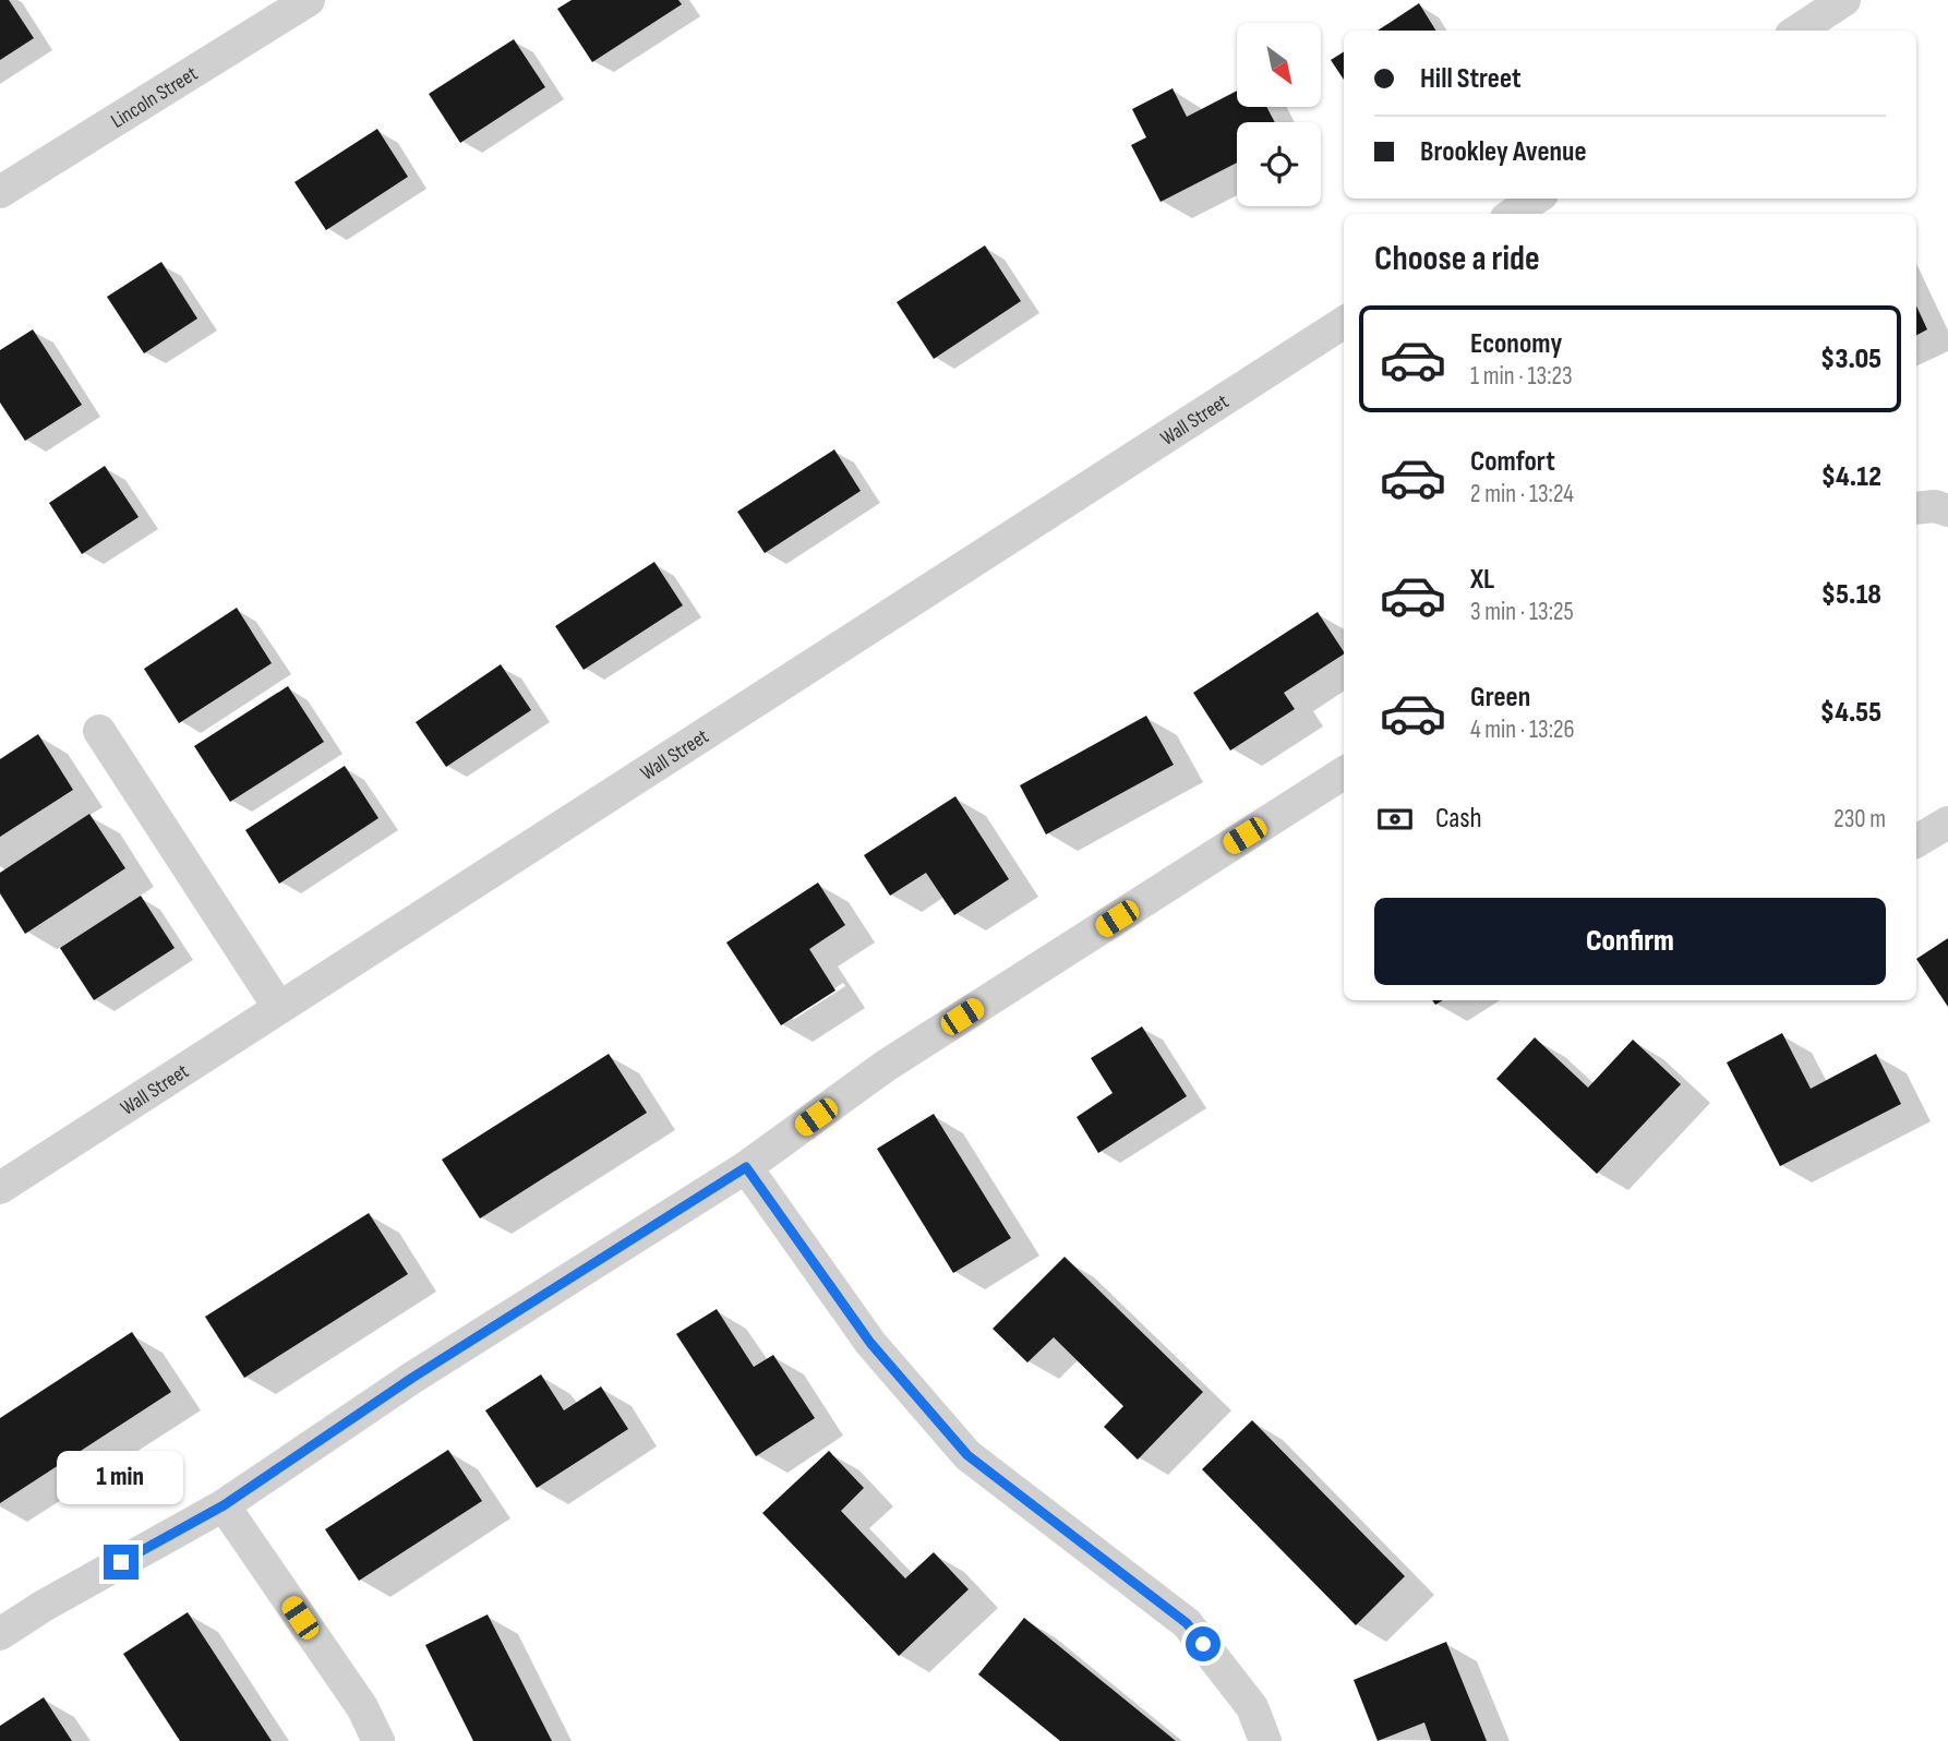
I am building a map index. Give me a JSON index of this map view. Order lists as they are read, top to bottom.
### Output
{
  "streets": {
    "street": ["Lincoln Street", "Wall Street"]
  },
  "north": "bottom right",
  "page": {
    "banner": ["Hill Street", "Brookley Avenue"],
    "heading": "Choose a ride",
    "list": [
      {
        "name": "Economy",
        "note": "1 min · 13:23",
        "value": "$3.05"
      },
      {
        "name": "Comfort",
        "note": "2 min · 13:24",
        "value": "$4.12"
      },
      {
        "name": "XL",
        "note": "3 min · 13:25",
        "value": "$5.18"
      },
      {
        "name": "Green",
        "note": "4 min · 13:26",
        "value": "$4.55"
      }
    ],
    "pay": ["Cash", "230 m"],
    "buttons": "Confirm",
    "bubble": "1 min"
  }
}
